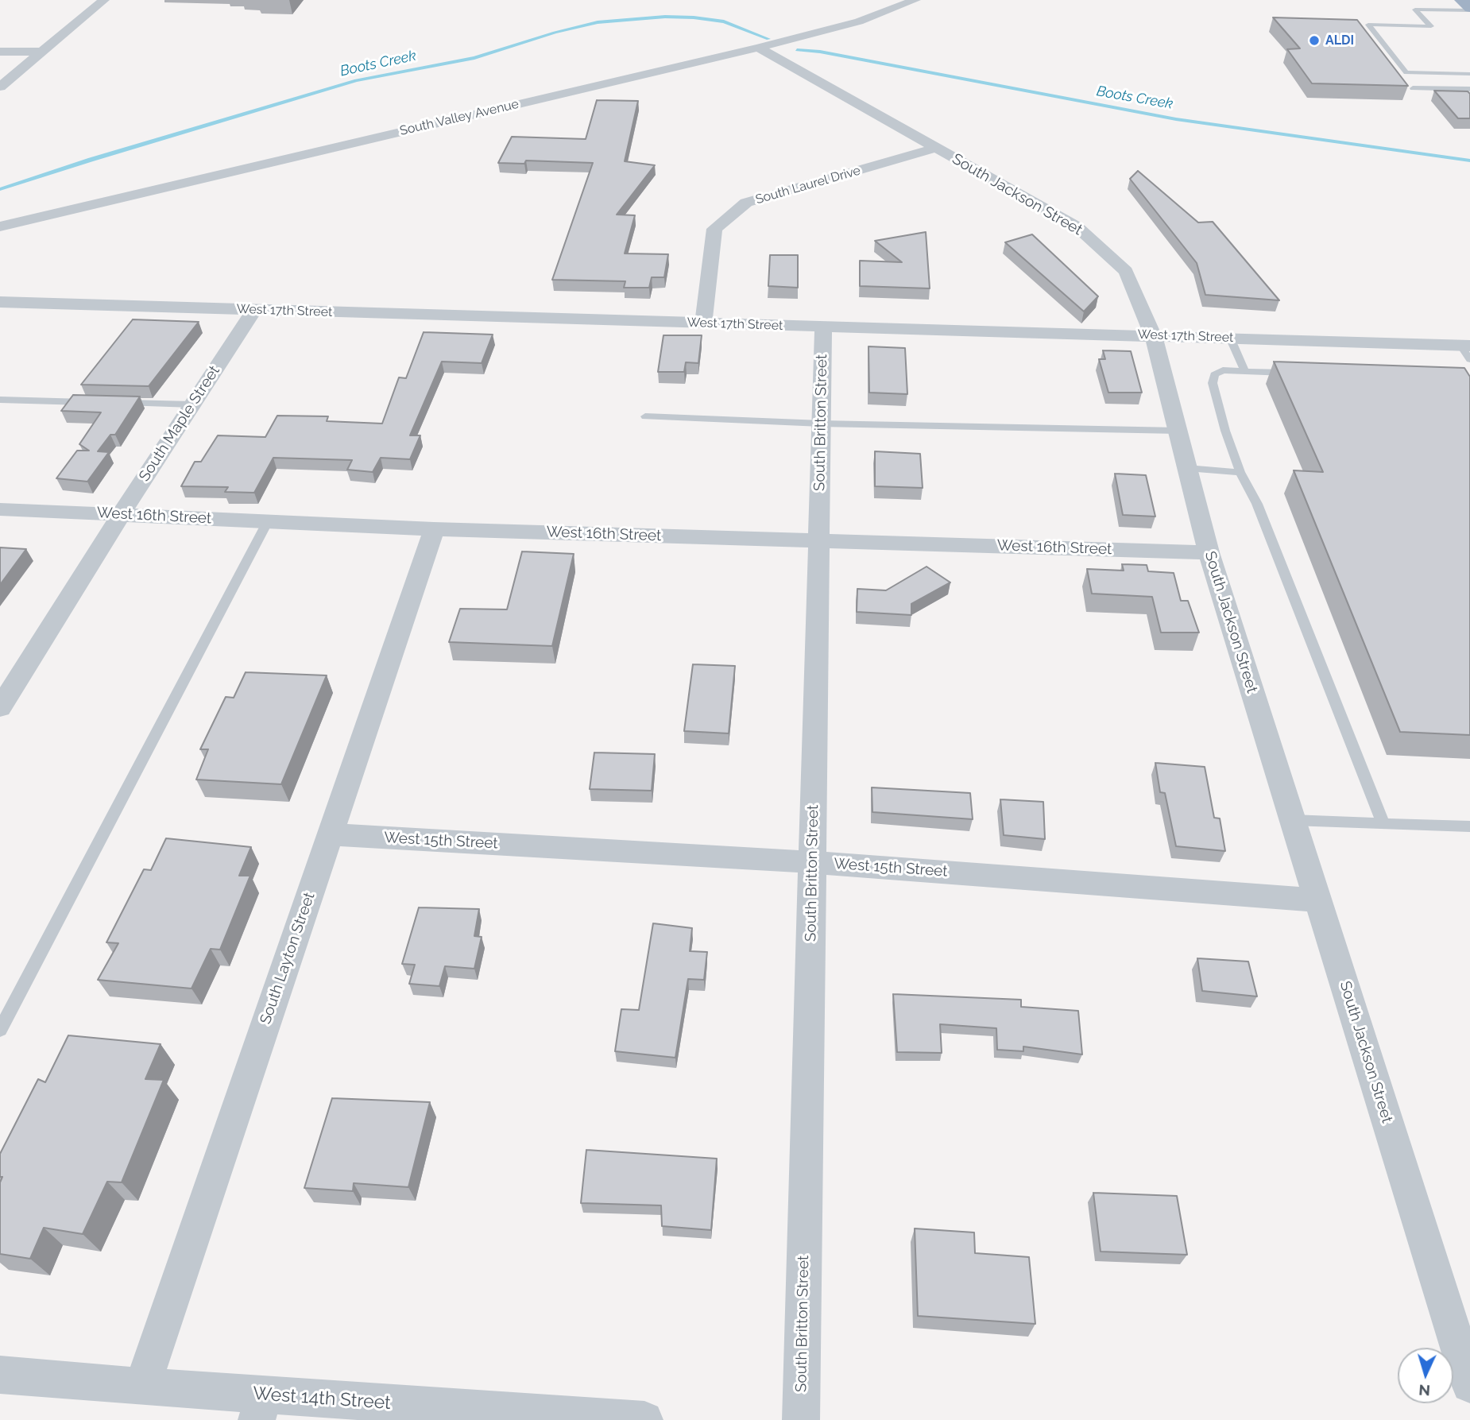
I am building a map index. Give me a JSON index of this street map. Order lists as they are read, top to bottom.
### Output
{
  "streets": {
    "street": [
      "South Valley Avenue",
      "South Laurel Drive",
      "South Jackson Street",
      "West 17th Street",
      "South Britton Street",
      "South Maple Street",
      "West 16th Street",
      "West 15th Street",
      "South Layton Street",
      "West 14th Street"
    ]
  },
  "crossings": [
    ["South Valley Avenue", "South Jackson Street"],
    ["South Laurel Drive", "South Jackson Street"],
    ["South Laurel Drive", "West 17th Street"],
    ["South Jackson Street", "West 17th Street"],
    ["South Jackson Street", "West 16th Street"],
    ["South Jackson Street", "West 15th Street"],
    ["West 17th Street", "South Britton Street"],
    ["West 17th Street", "South Maple Street"],
    ["South Britton Street", "West 16th Street"],
    ["South Britton Street", "West 15th Street"],
    ["South Maple Street", "West 16th Street"],
    ["West 16th Street", "South Layton Street"],
    ["West 15th Street", "South Layton Street"],
    ["South Layton Street", "West 14th Street"]
  ],
  "water": ["Boots Creek"],
  "places": ["ALDI"],
  "north": "bottom"
}
